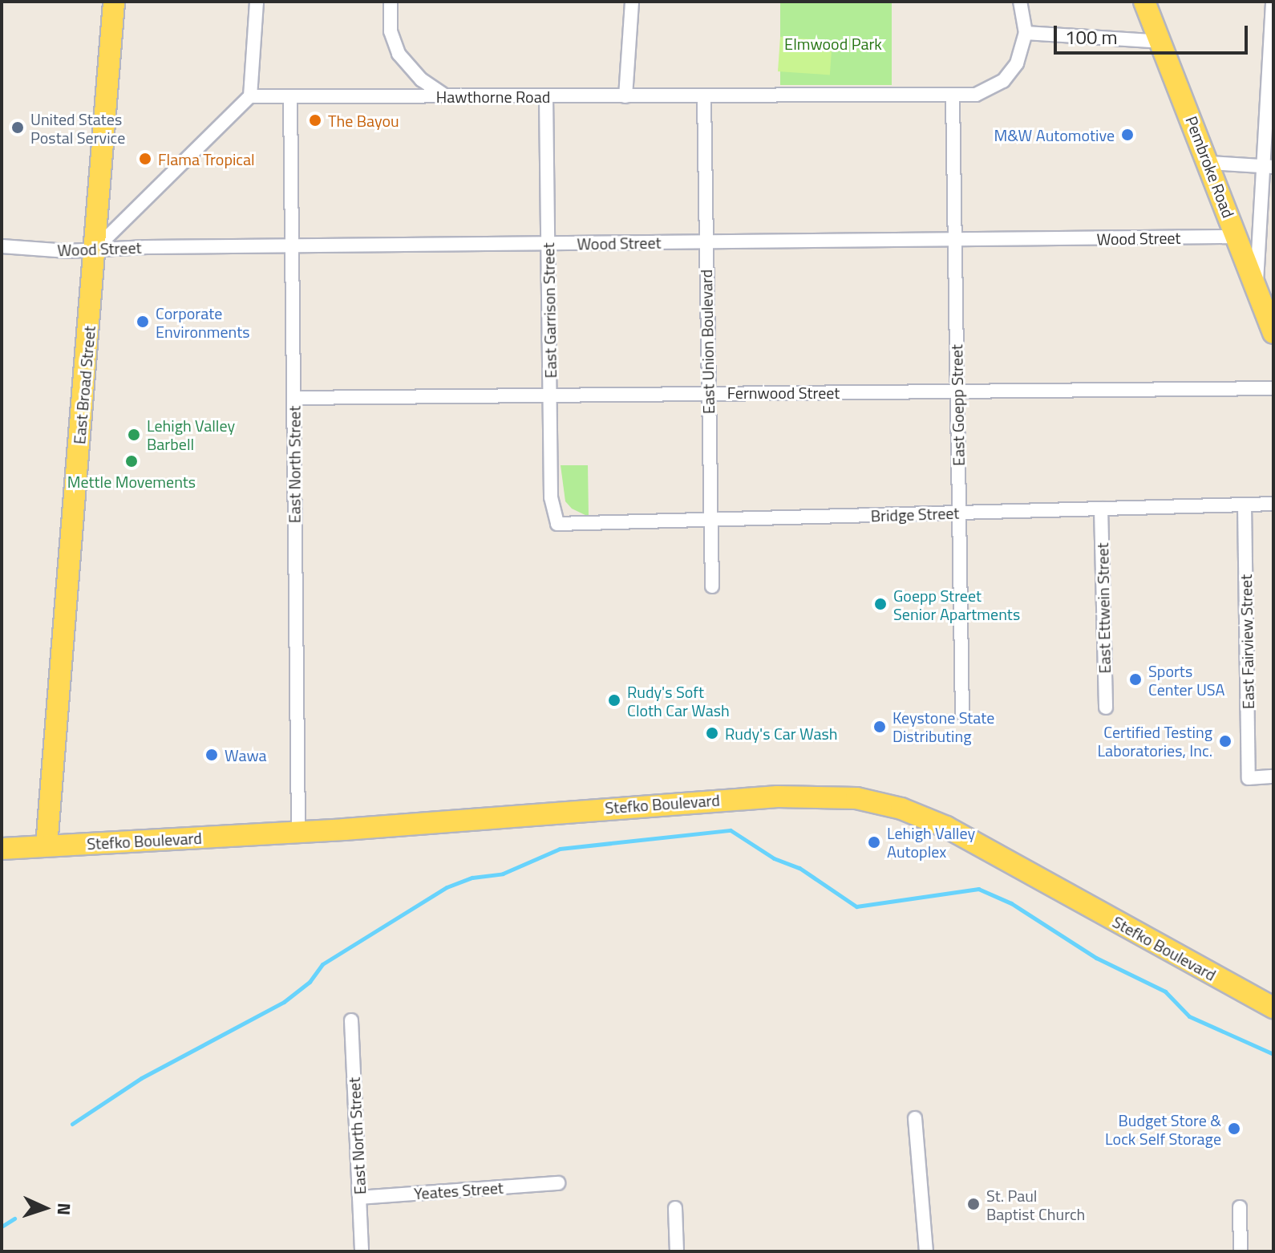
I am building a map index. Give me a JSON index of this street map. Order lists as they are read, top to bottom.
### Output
{
  "streets": {
    "main road": ["Pembroke Road", "East Broad Street", "Stefko Boulevard"],
    "street": [
      "Hawthorne Road",
      "Wood Street",
      "East Garrison Street",
      "East Union Boulevard",
      "Fernwood Street",
      "East Goepp Street",
      "East North Street",
      "Bridge Street",
      "East Ettwein Street",
      "East Fairview Street",
      "Yeates Street"
    ]
  },
  "crossings": [
    ["Hawthorne Road", "East Garrison Street"],
    ["Hawthorne Road", "East Union Boulevard"],
    ["Hawthorne Road", "East Goepp Street"],
    ["Hawthorne Road", "East North Street"],
    ["Pembroke Road", "Wood Street"],
    ["Wood Street", "East Garrison Street"],
    ["Wood Street", "East Union Boulevard"],
    ["Wood Street", "East Broad Street"],
    ["Wood Street", "East Goepp Street"],
    ["Wood Street", "East North Street"],
    ["East Garrison Street", "Fernwood Street"],
    ["East Garrison Street", "Bridge Street"],
    ["East Union Boulevard", "Fernwood Street"],
    ["East Union Boulevard", "Bridge Street"],
    ["East Broad Street", "Stefko Boulevard"],
    ["Fernwood Street", "East Goepp Street"],
    ["Fernwood Street", "East North Street"],
    ["East Goepp Street", "Bridge Street"],
    ["East North Street", "Stefko Boulevard"],
    ["East North Street", "Yeates Street"],
    ["Bridge Street", "East Ettwein Street"],
    ["Bridge Street", "East Fairview Street"]
  ],
  "parks": ["Elmwood Park"],
  "places": [
    "The Bayou",
    "United States Postal Service",
    "M&W Automotive",
    "Flama Tropical",
    "Corporate Environments",
    "Lehigh Valley Barbell",
    "Mettle Movements",
    "Goepp Street Senior Apartments",
    "Sports Center USA",
    "Rudy's Soft Cloth Car Wash",
    "Keystone State Distributing",
    "Rudy's Car Wash",
    "Certified Testing Laboratories, Inc.",
    "Wawa",
    "Lehigh Valley Autoplex",
    "Budget Store & Lock Self Storage",
    "St. Paul Baptist Church"
  ],
  "scale_bar": "100 m",
  "north": "right"
}
